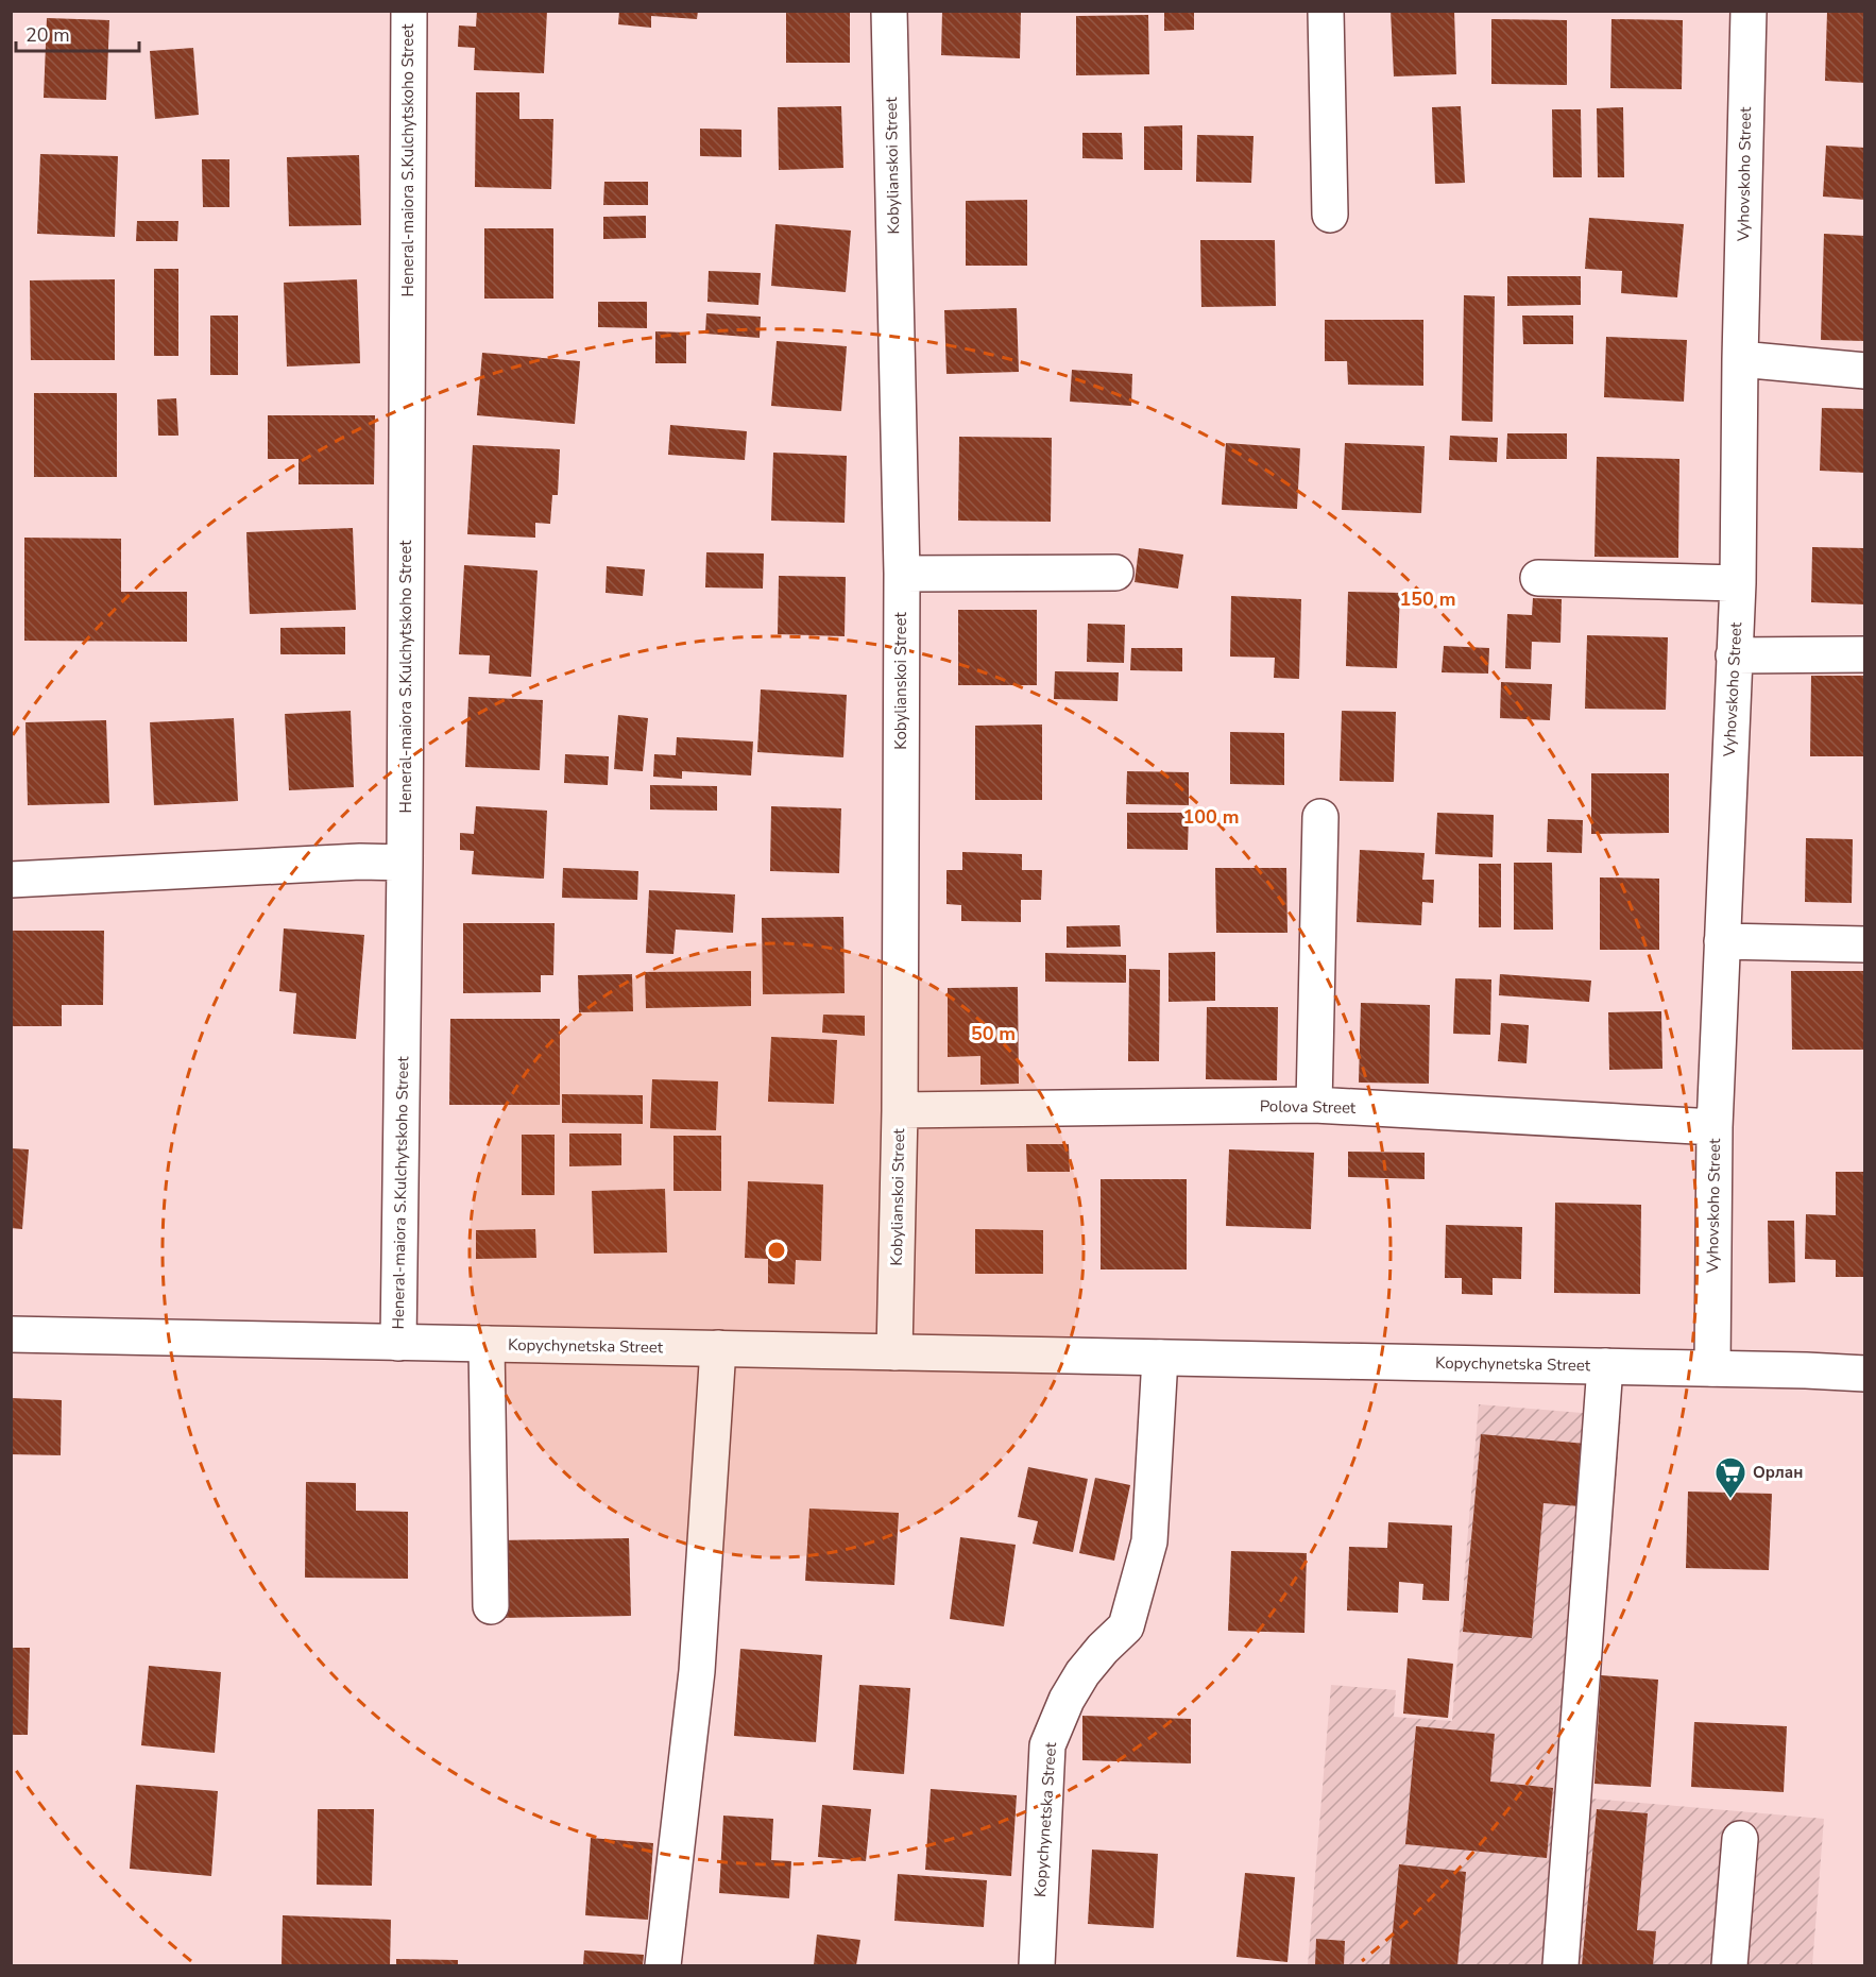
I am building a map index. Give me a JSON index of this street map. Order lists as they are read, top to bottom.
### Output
{
  "streets": {
    "street": [
      "Heneral-maiora S.Kulchytskoho Street",
      "Kobylianskoi Street",
      "Vyhovskoho Street",
      "Polova Street",
      "Kopychynetska Street"
    ]
  },
  "crossings": [
    ["Heneral-maiora S.Kulchytskoho Street", "Kopychynetska Street"],
    ["Kobylianskoi Street", "Polova Street"],
    ["Kobylianskoi Street", "Kopychynetska Street"],
    ["Vyhovskoho Street", "Polova Street"],
    ["Vyhovskoho Street", "Kopychynetska Street"]
  ],
  "places": {
    "supermarket": ["Орлан"]
  },
  "scale_bar": "20 m",
  "rings": ["150 m", "100 m", "50 m"]
}
